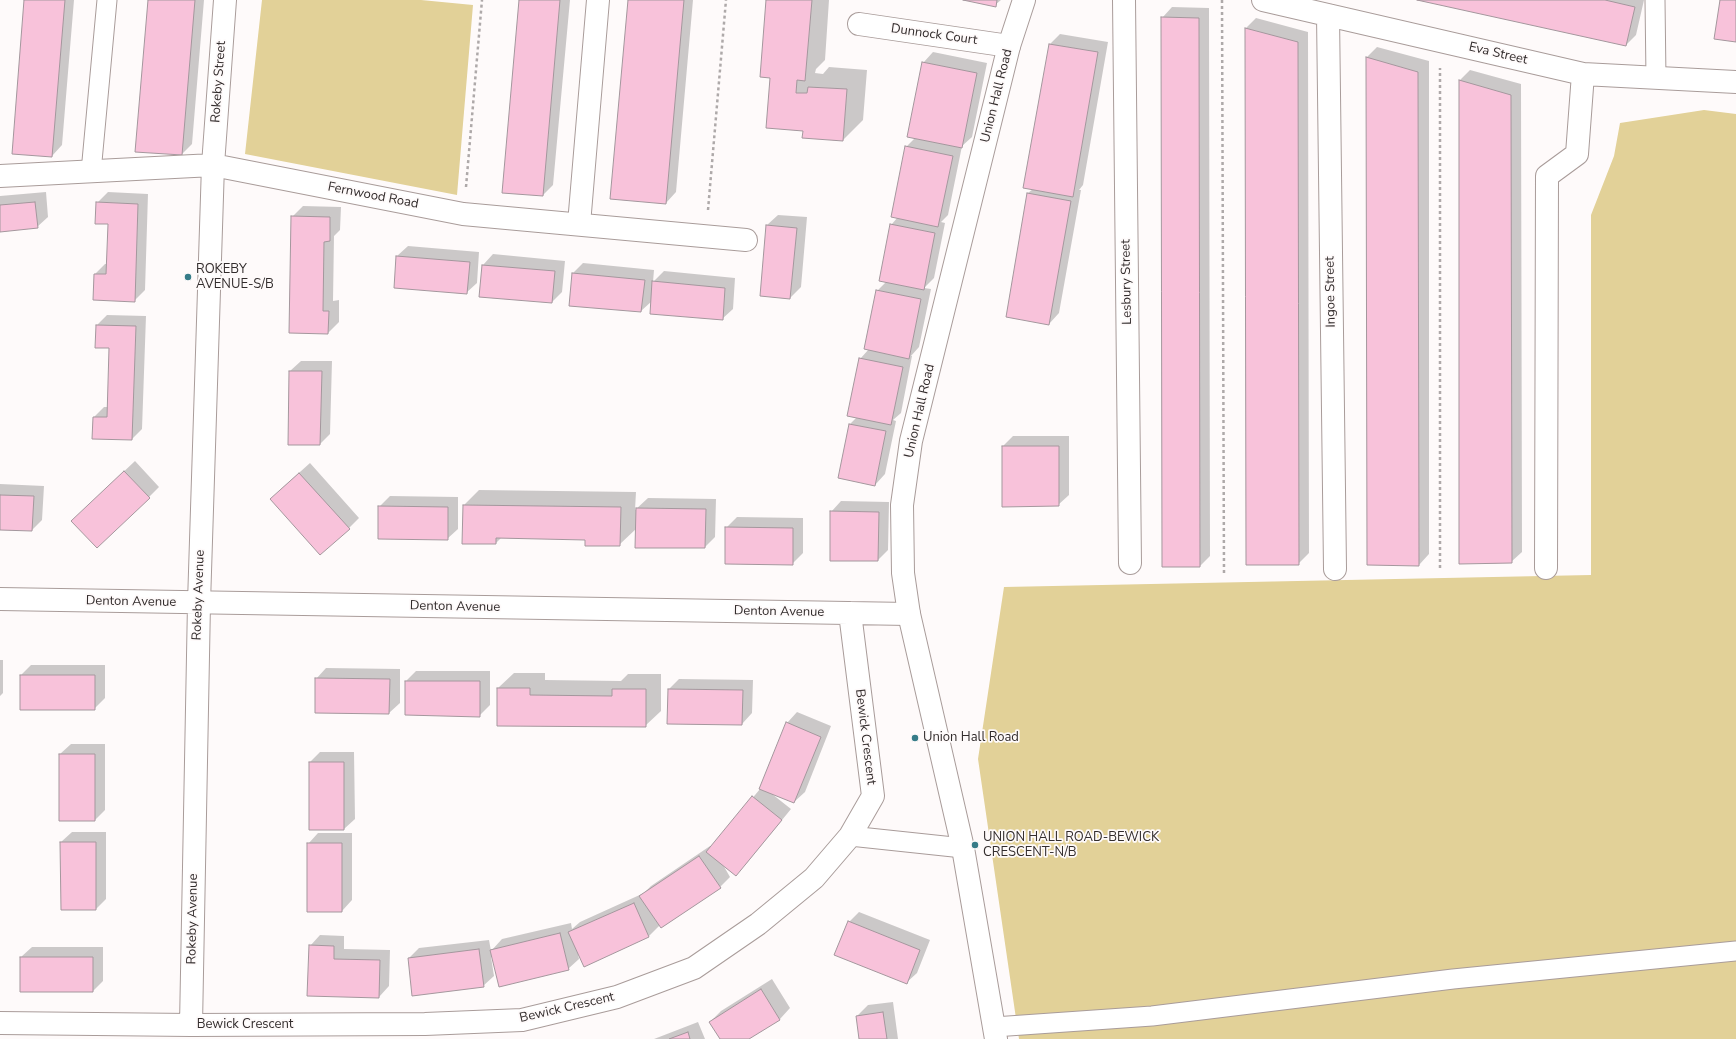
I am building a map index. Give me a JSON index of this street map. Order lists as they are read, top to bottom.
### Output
{
  "streets": {
    "street": [
      "Dunnock Court",
      "Eva Street",
      "Rokeby Street",
      "Union Hall Road",
      "Fernwood Road",
      "Lesbury Street",
      "Ingoe Street",
      "Rokeby Avenue",
      "Denton Avenue",
      "Bewick Crescent"
    ]
  },
  "crossings": [
    ["Dunnock Court", "Union Hall Road"],
    ["Eva Street", "Ingoe Street"],
    ["Rokeby Street", "Fernwood Road"],
    ["Rokeby Street", "Rokeby Avenue"],
    ["Union Hall Road", "Denton Avenue"],
    ["Fernwood Road", "Rokeby Avenue"],
    ["Rokeby Avenue", "Denton Avenue"],
    ["Rokeby Avenue", "Bewick Crescent"],
    ["Denton Avenue", "Bewick Crescent"]
  ],
  "places": ["ROKEBY AVENUE-S/B", "Union Hall Road", "UNION HALL ROAD-BEWICK CRESCENT-N/B"]
}
